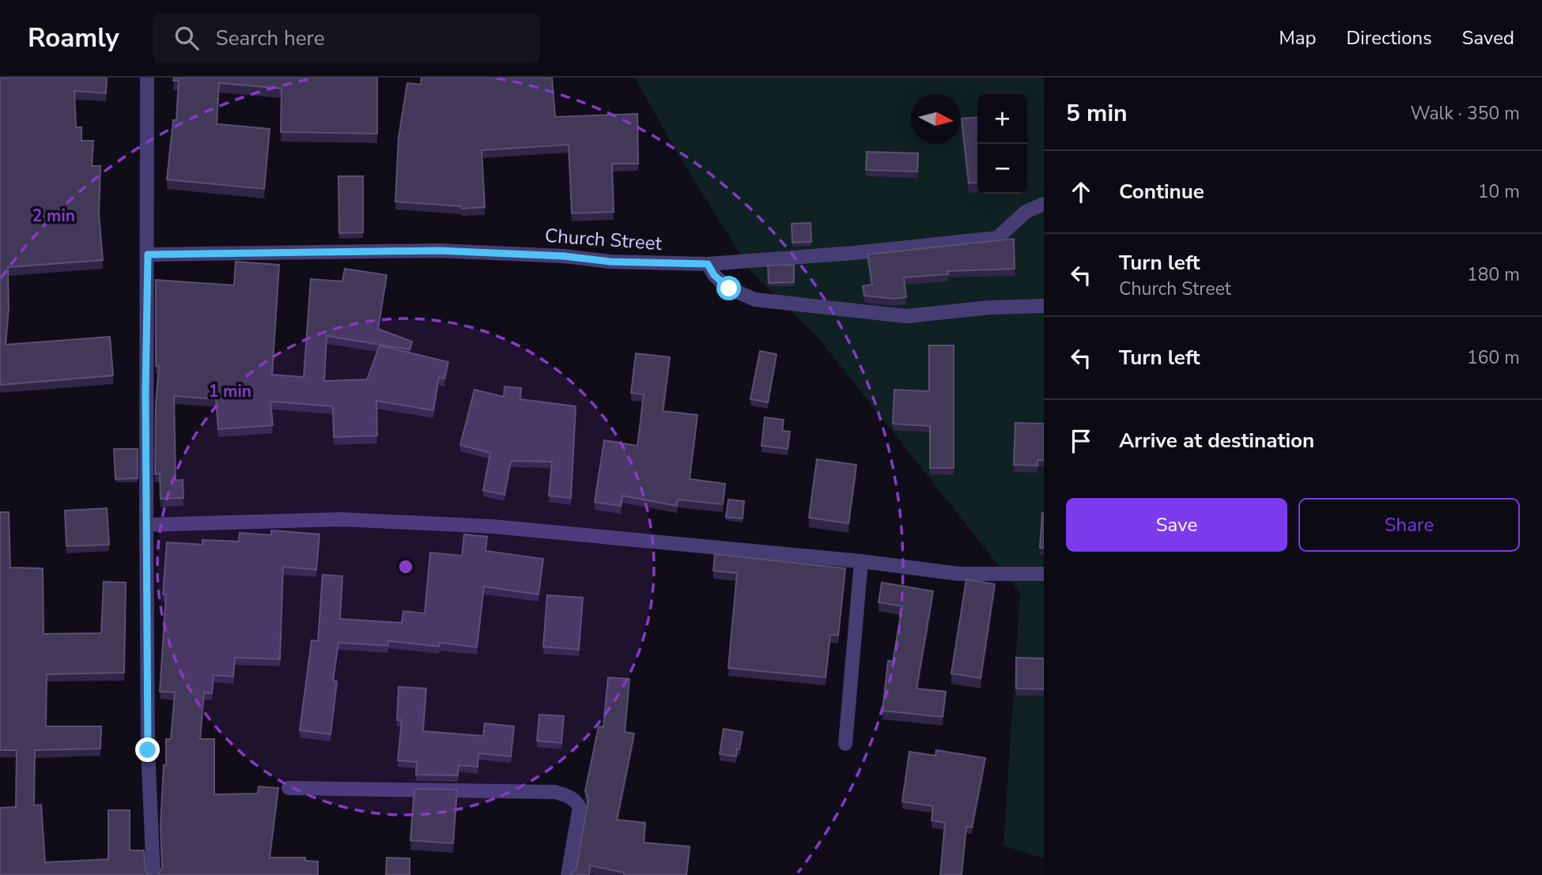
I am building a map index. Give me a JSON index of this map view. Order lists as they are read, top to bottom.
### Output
{
  "streets": {
    "street": ["Church Street"]
  },
  "north": "right",
  "page": {
    "header": "Roamly",
    "search": "Search here",
    "nav": ["Map", "Directions", "Saved"],
    "heading": ["5 min", "Walk · 350 m"],
    "map_buttons": ["+", "−"],
    "list": [
      ["Continue", "10 m"],
      ["Turn left", "Church Street", "180 m"],
      ["Turn left", "160 m"],
      "Arrive at destination"
    ],
    "buttons": ["Save", "Share"]
  },
  "rings": ["2 min", "1 min"]
}
